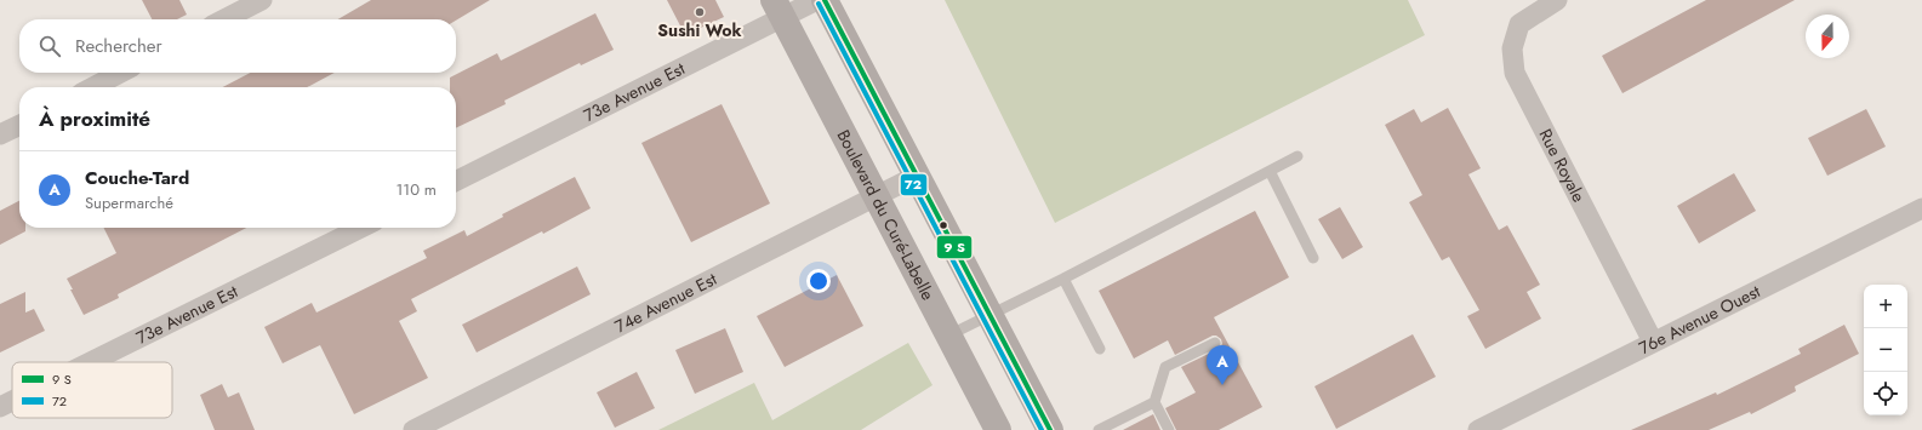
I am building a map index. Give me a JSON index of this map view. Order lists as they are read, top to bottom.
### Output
{
  "streets": {
    "main road": ["Boulevard du Curé-Labelle"],
    "street": [
      "73e Avenue Est",
      "Rue Royale",
      "74e Avenue Est",
      "76e Avenue Ouest"
    ]
  },
  "crossings": [
    ["73e Avenue Est", "Boulevard du Curé-Labelle"],
    ["Rue Royale", "76e Avenue Ouest"],
    ["Boulevard du Curé-Labelle", "74e Avenue Est"]
  ],
  "places": ["Sushi Wok"],
  "lines": ["transit line 72"],
  "legend": ["9 S", "72"],
  "north": "bottom",
  "page": {
    "search": "Rechercher",
    "heading": "À proximité",
    "list": [
      {
        "mark": "A",
        "name": "Couche-Tard",
        "note": "Supermarché",
        "value": "110 m"
      }
    ],
    "map_buttons": ["+", "−"],
    "pins": "A"
  }
}
